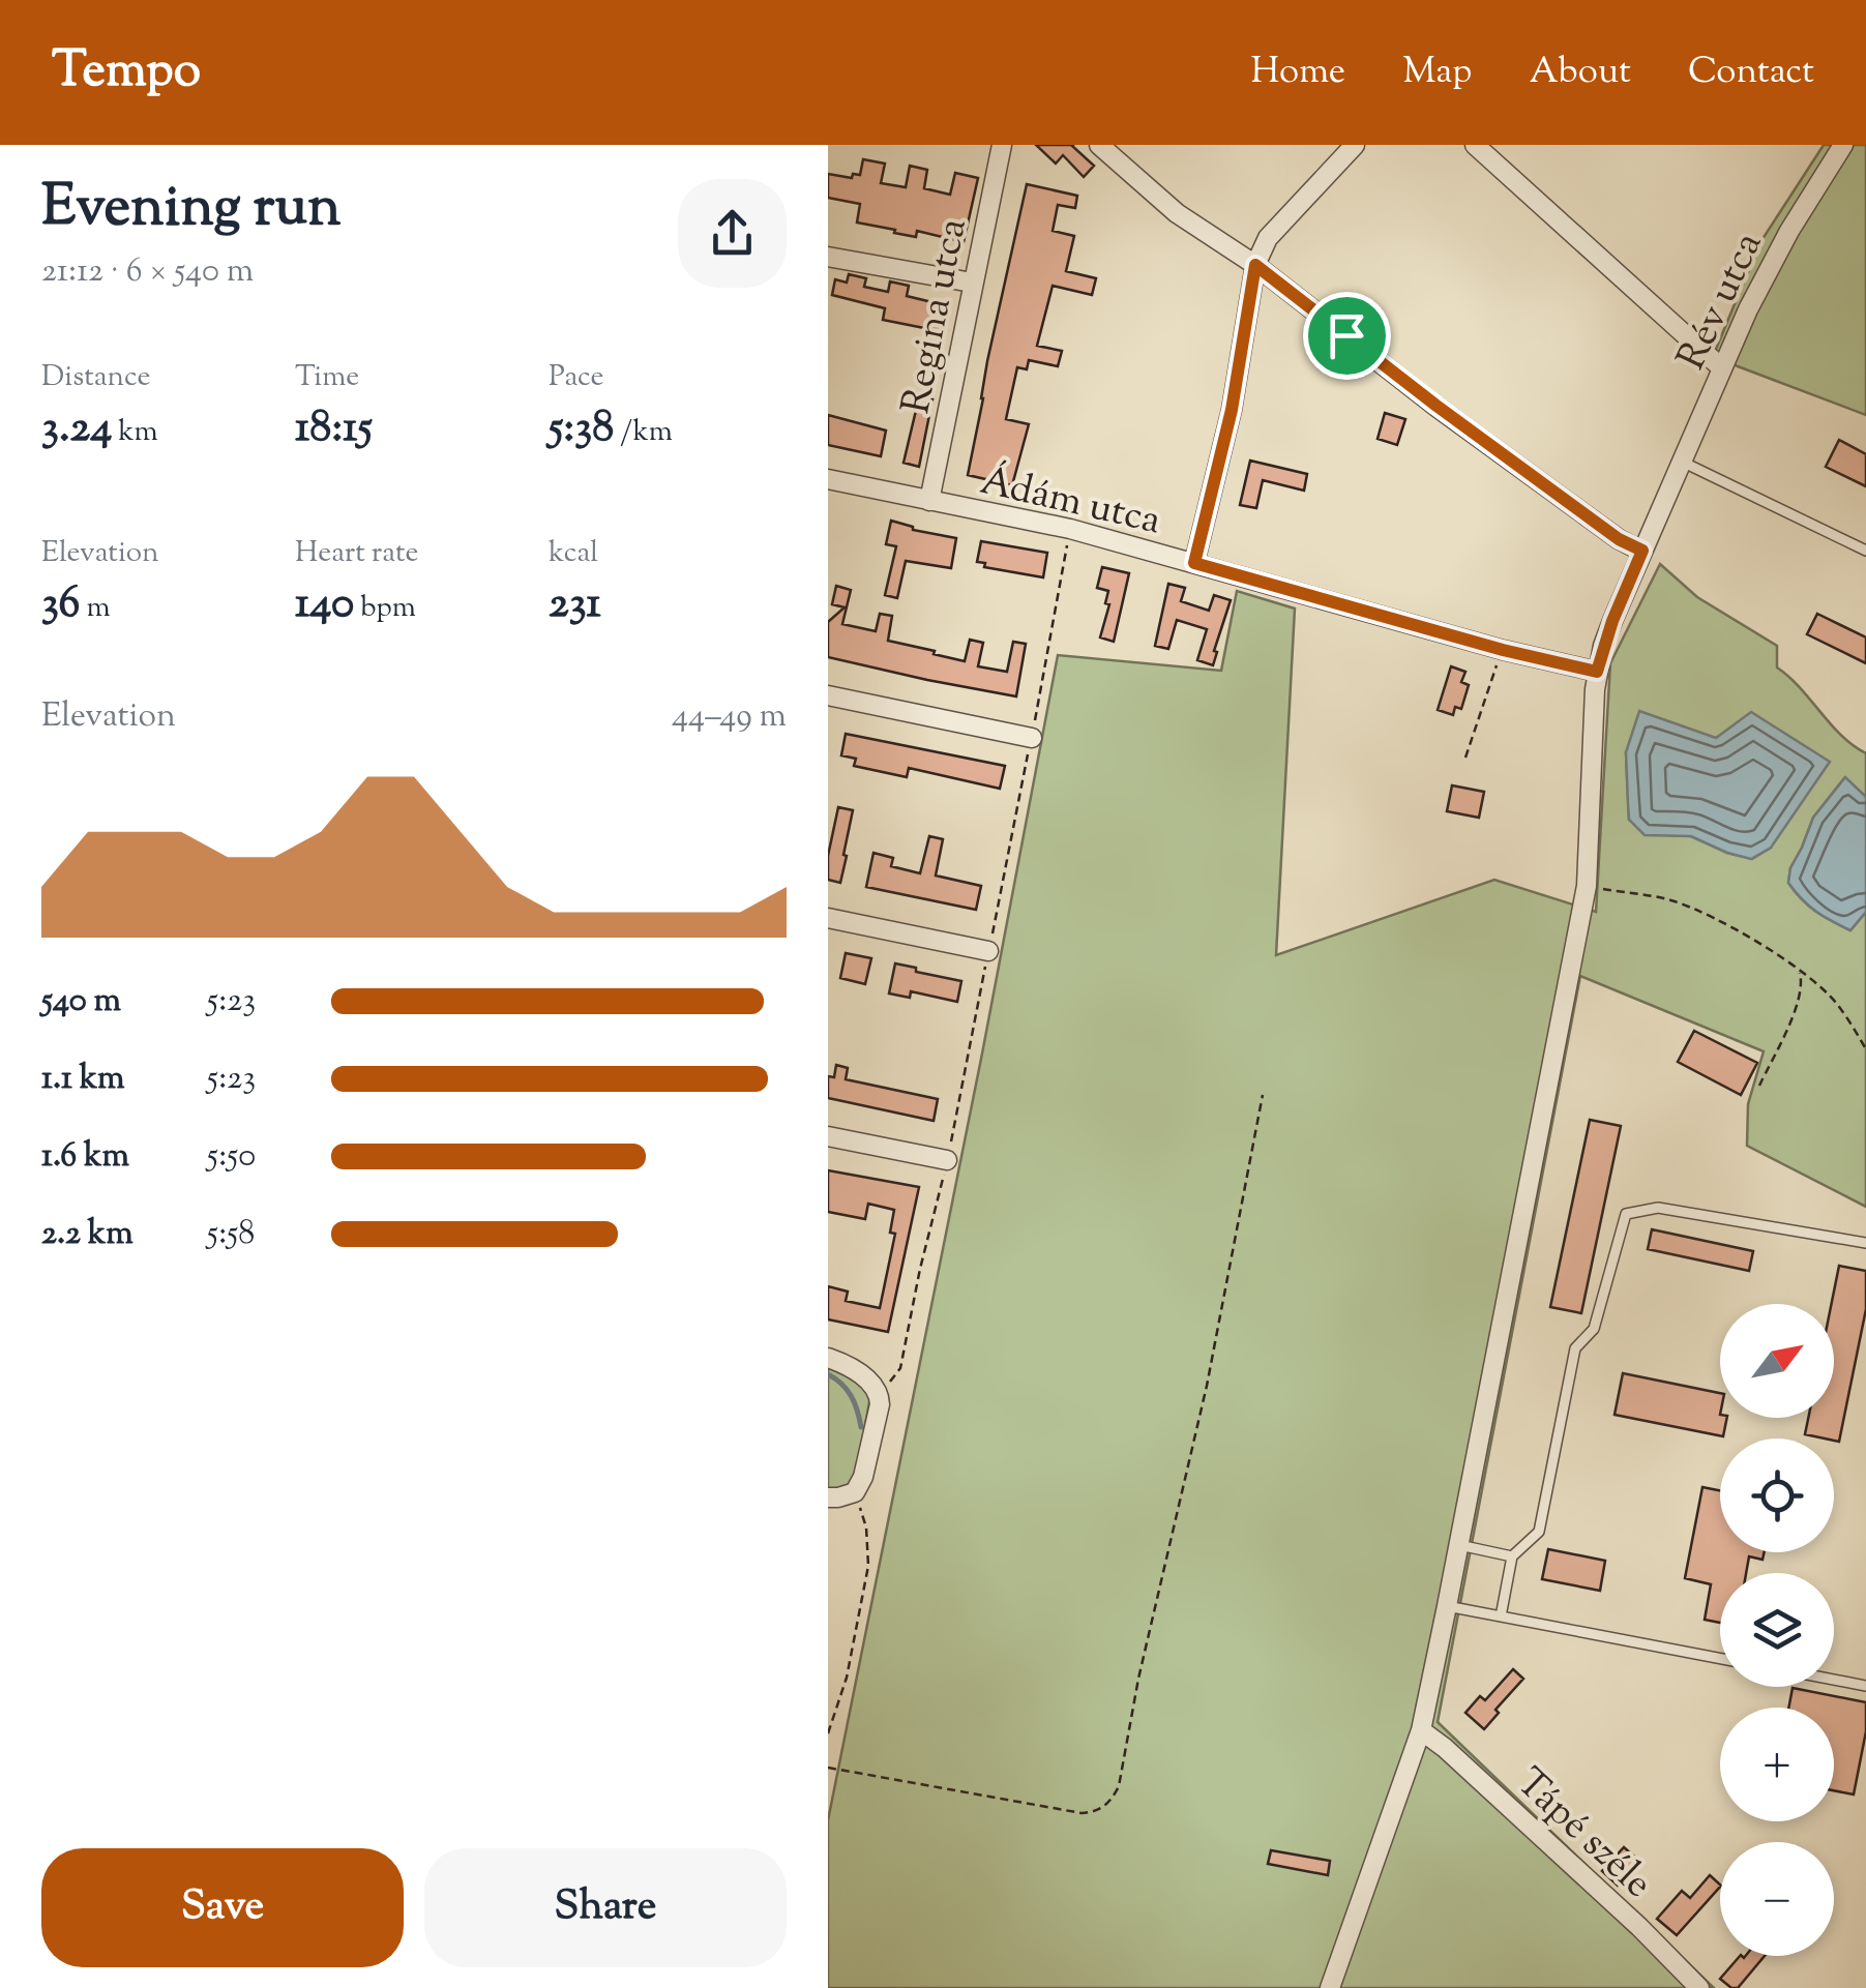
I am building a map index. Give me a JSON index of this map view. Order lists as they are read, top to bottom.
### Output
{
  "streets": {
    "street": [
      "Rév utca",
      "Regina utca",
      "Ádám utca",
      "Tápé széle"
    ]
  },
  "crossings": [
    ["Rév utca", "Ádám utca"],
    ["Rév utca", "Tápé széle"],
    ["Regina utca", "Ádám utca"]
  ],
  "north": "top right",
  "page": {
    "header": "Tempo",
    "nav": [
      "Home",
      "Map",
      "About",
      "Contact"
    ],
    "heading": ["Evening run", "21:12 · 6 × 540 m"],
    "stats": [
      ["Distance", "3.24 km"],
      ["Time", "18:15"],
      ["Pace", "5:38 /km"],
      ["Elevation", "36 m"],
      ["Heart rate", "140 bpm"],
      ["kcal", "231"]
    ],
    "chart": ["Elevation", "44–49 m"],
    "list": [
      {
        "name": "540 m",
        "note": "5:23"
      },
      {
        "name": "1.1 km",
        "note": "5:23"
      },
      {
        "name": "1.6 km",
        "note": "5:50"
      },
      {
        "name": "2.2 km",
        "note": "5:58"
      }
    ],
    "map_buttons": ["+", "−"],
    "buttons": ["Save", "Share"]
  }
}
